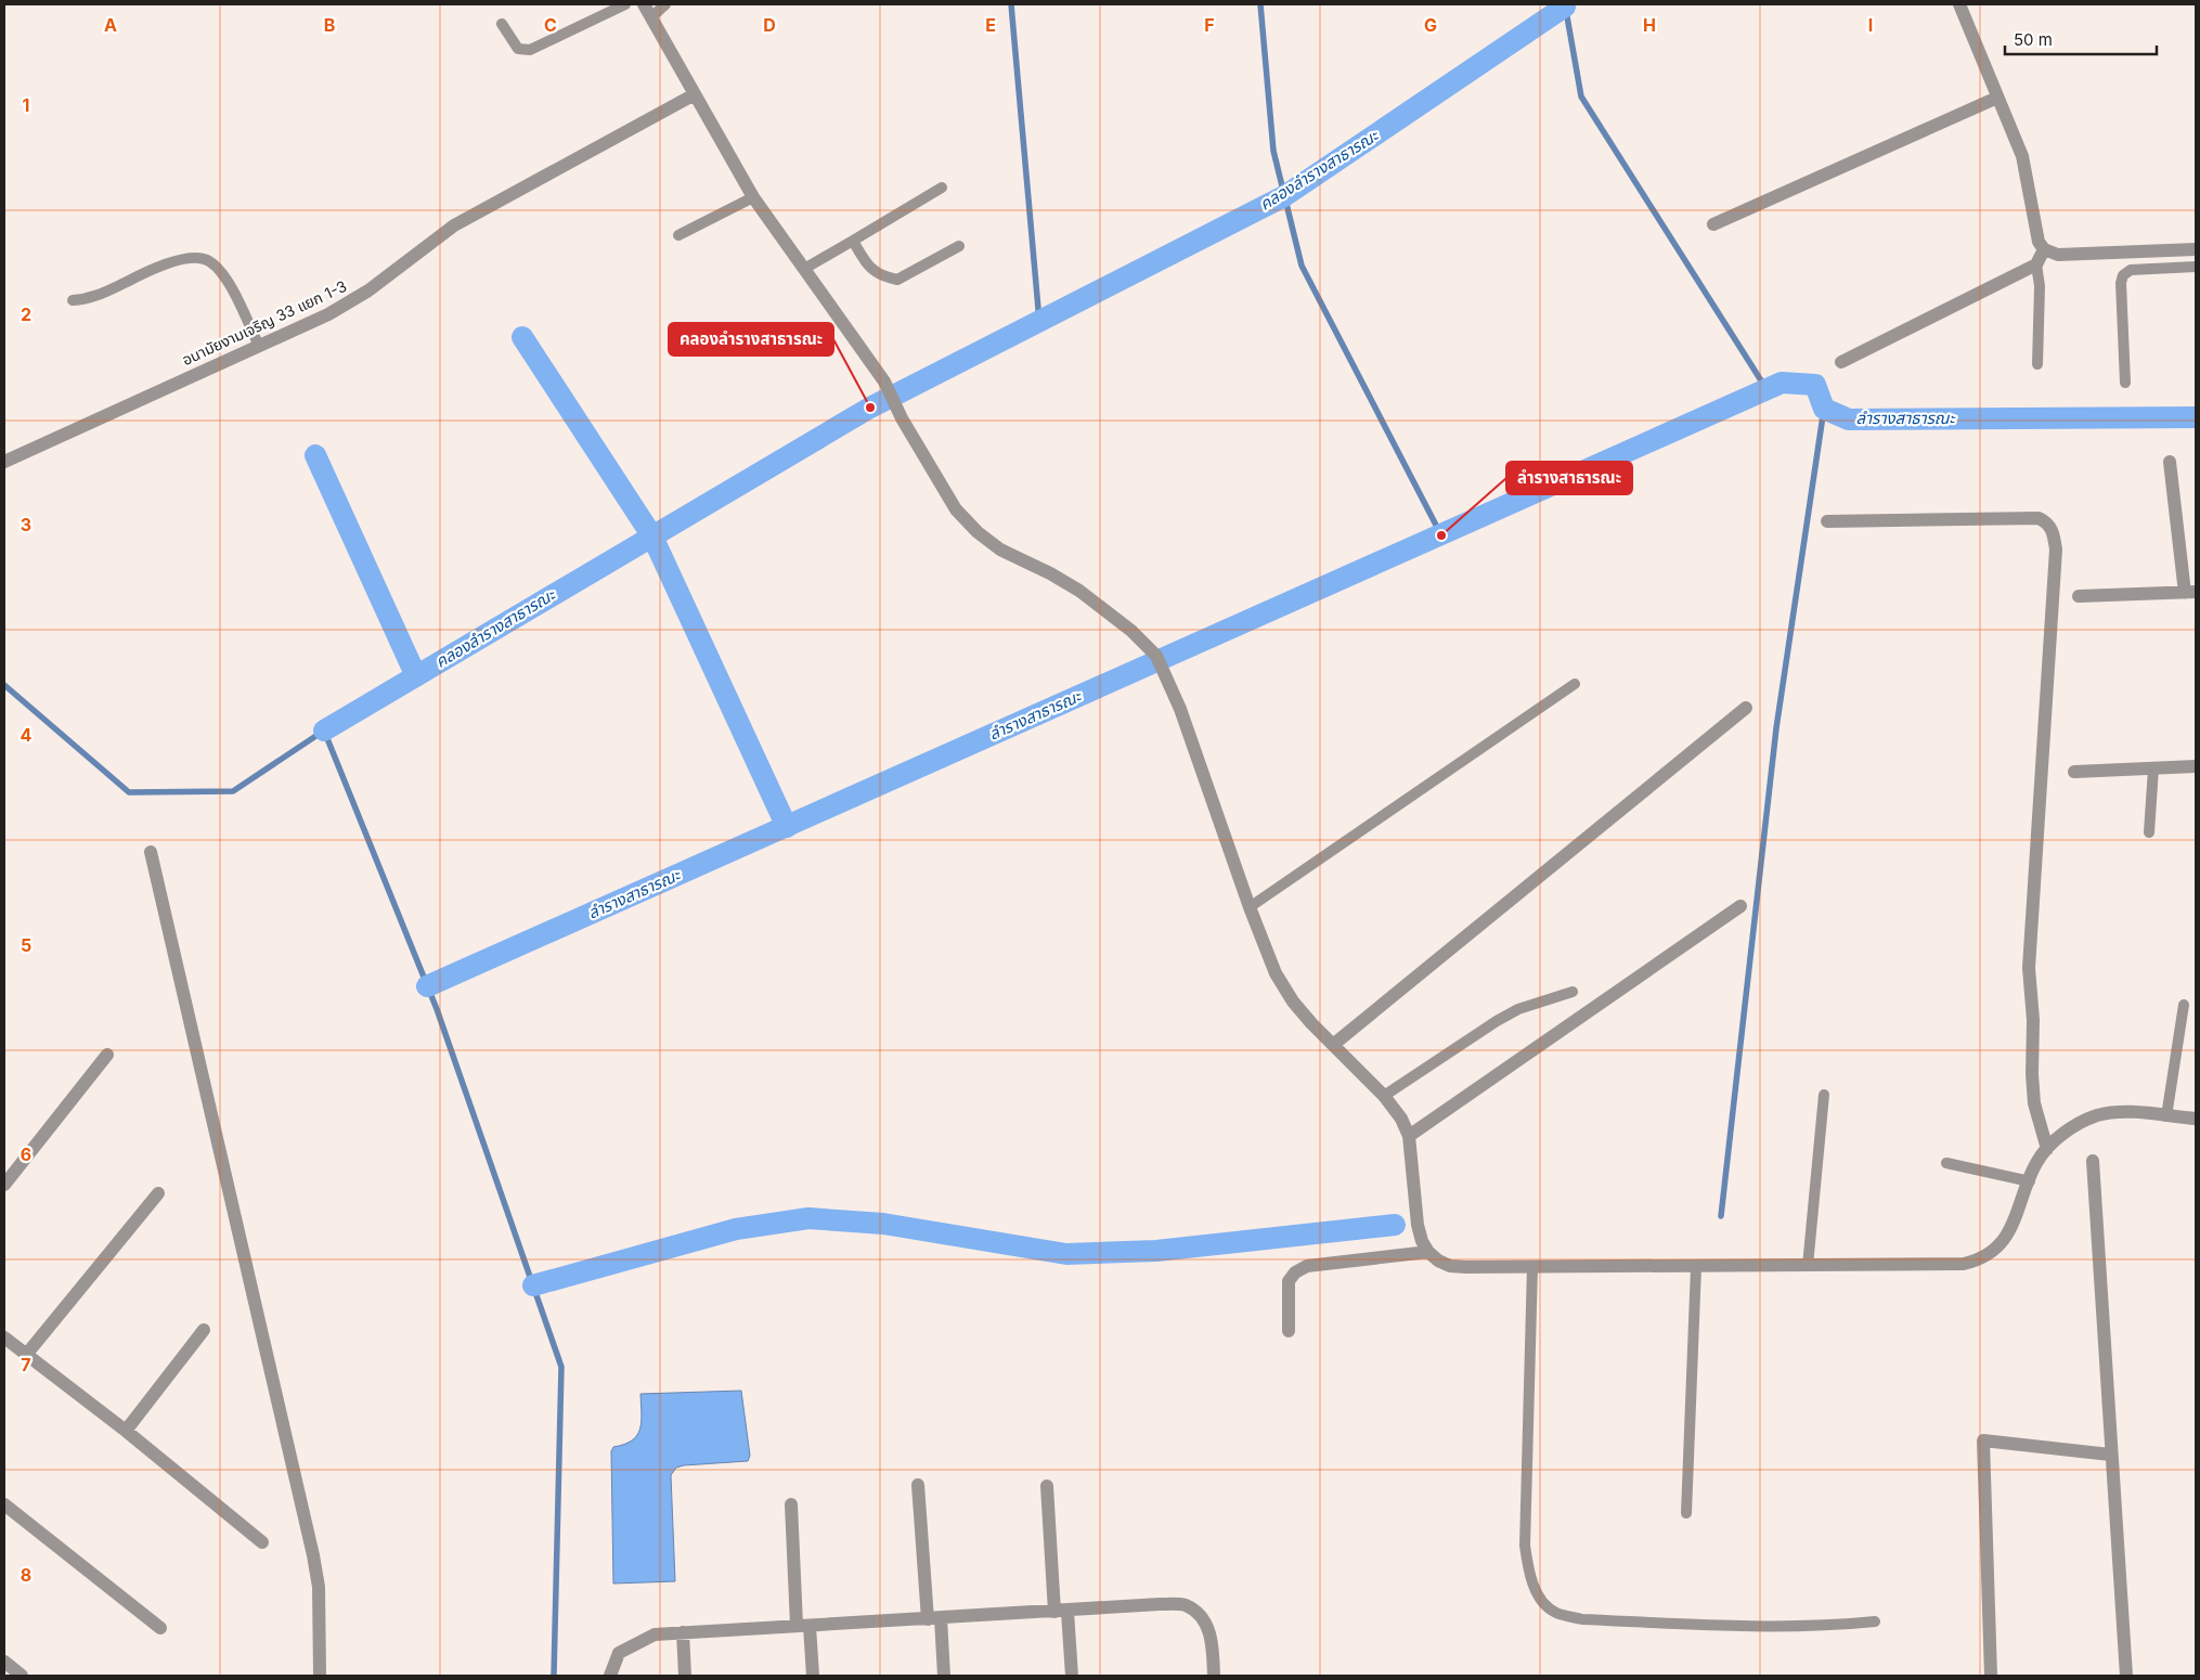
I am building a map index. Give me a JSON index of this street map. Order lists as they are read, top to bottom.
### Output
{
  "streets": {
    "street": ["อนามัยงามเจริญ 33 แยก 1-3"]
  },
  "water": ["คลองลำรางสาธารณะ", "ลำรางสาธารณะ"],
  "places": ["คลองลำรางสาธารณะ", "ลำรางสาธารณะ"],
  "scale_bar": "50 m",
  "grid": {
    "columns": [
      "A",
      "B",
      "C",
      "D",
      "E",
      "F",
      "G",
      "H",
      "I"
    ],
    "rows": [
      "1",
      "2",
      "3",
      "4",
      "5",
      "6",
      "7",
      "8"
    ]
  }
}
